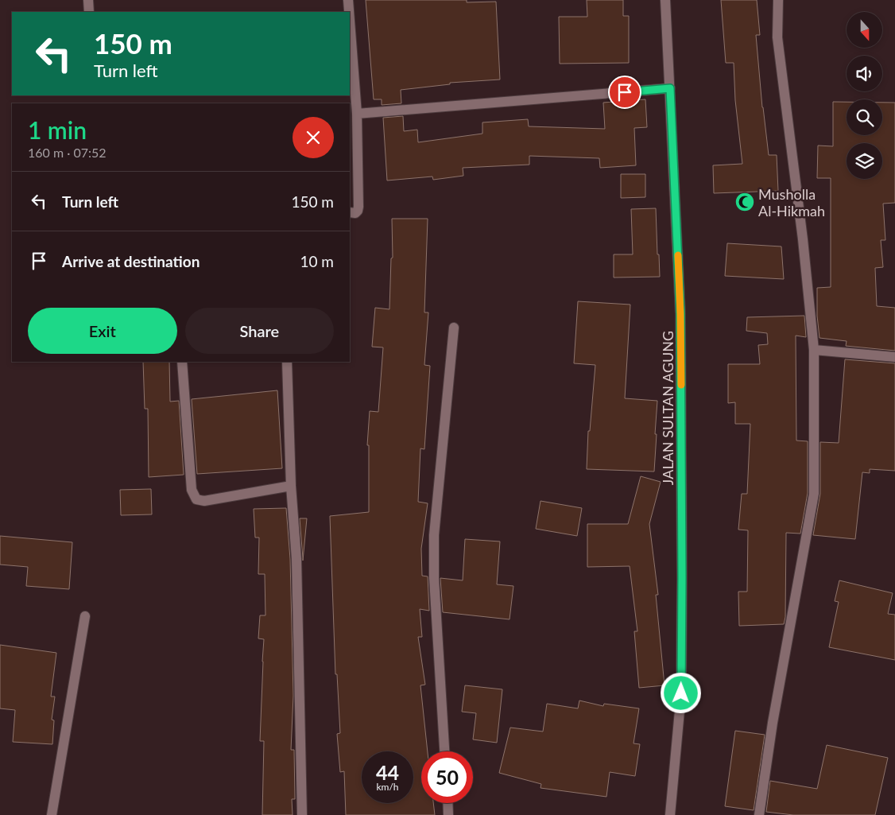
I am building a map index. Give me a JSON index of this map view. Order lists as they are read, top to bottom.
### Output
{
  "streets": {
    "street": ["JALAN SULTAN AGUNG"]
  },
  "places": {
    "mosque": ["Musholla Al-Hikmah"]
  },
  "north": "bottom",
  "page": {
    "turn": ["150 m", "Turn left"],
    "heading": ["1 min", "160 m · 07:52"],
    "list": [
      {
        "name": "Turn left",
        "value": "150 m"
      },
      {
        "name": "Arrive at destination",
        "value": "10 m"
      }
    ],
    "buttons": ["Exit", "Share"],
    "speed": "44 km/h",
    "limit": "50"
  }
}
